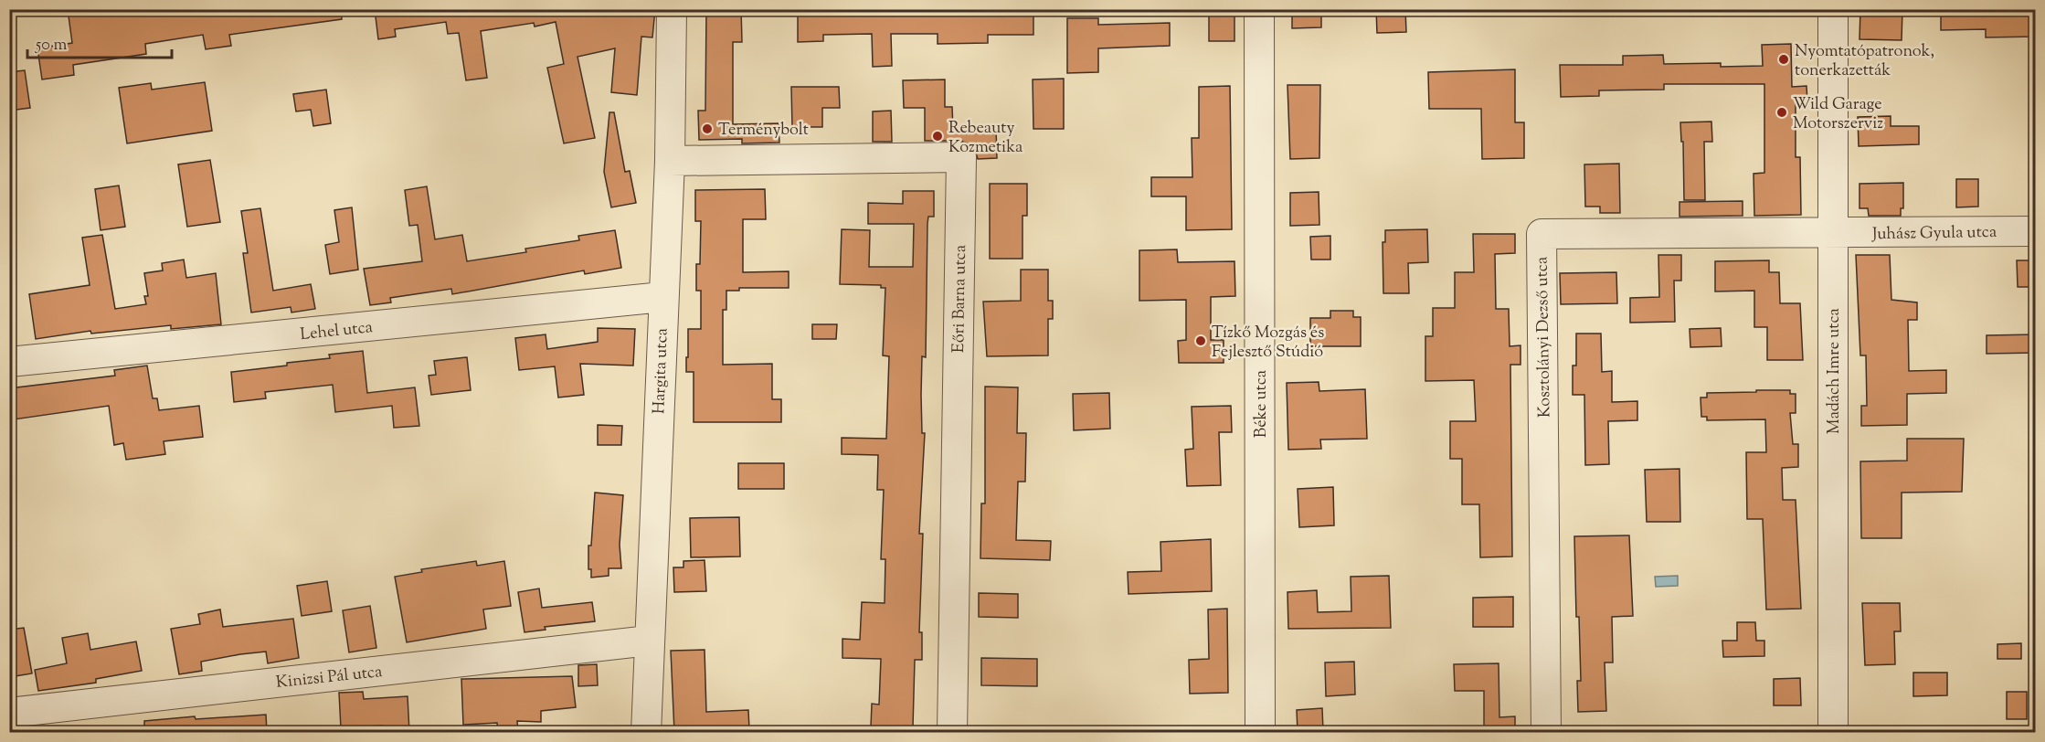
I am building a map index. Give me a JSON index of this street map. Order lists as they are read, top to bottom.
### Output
{
  "streets": {
    "street": [
      "Juhász Gyula utca",
      "Eőri Barna utca",
      "Lehel utca",
      "Kosztolányi Dezső utca",
      "Hargita utca",
      "Madách Imre utca",
      "Béke utca",
      "Kinizsi Pál utca"
    ]
  },
  "crossings": [
    ["Juhász Gyula utca", "Kosztolányi Dezső utca"],
    ["Juhász Gyula utca", "Madách Imre utca"],
    ["Eőri Barna utca", "Hargita utca"],
    ["Lehel utca", "Hargita utca"],
    ["Kosztolányi Dezső utca", "Madách Imre utca"],
    ["Hargita utca", "Kinizsi Pál utca"]
  ],
  "places": [
    "Nyomtatópatronok, tonerkazetták",
    "Wild Garage Motorszerviz",
    "Terménybolt",
    "Rebeauty Kozmetika",
    "Tízkő Mozgás és Fejlesztő Stúdió"
  ],
  "scale_bar": "50 m"
}
